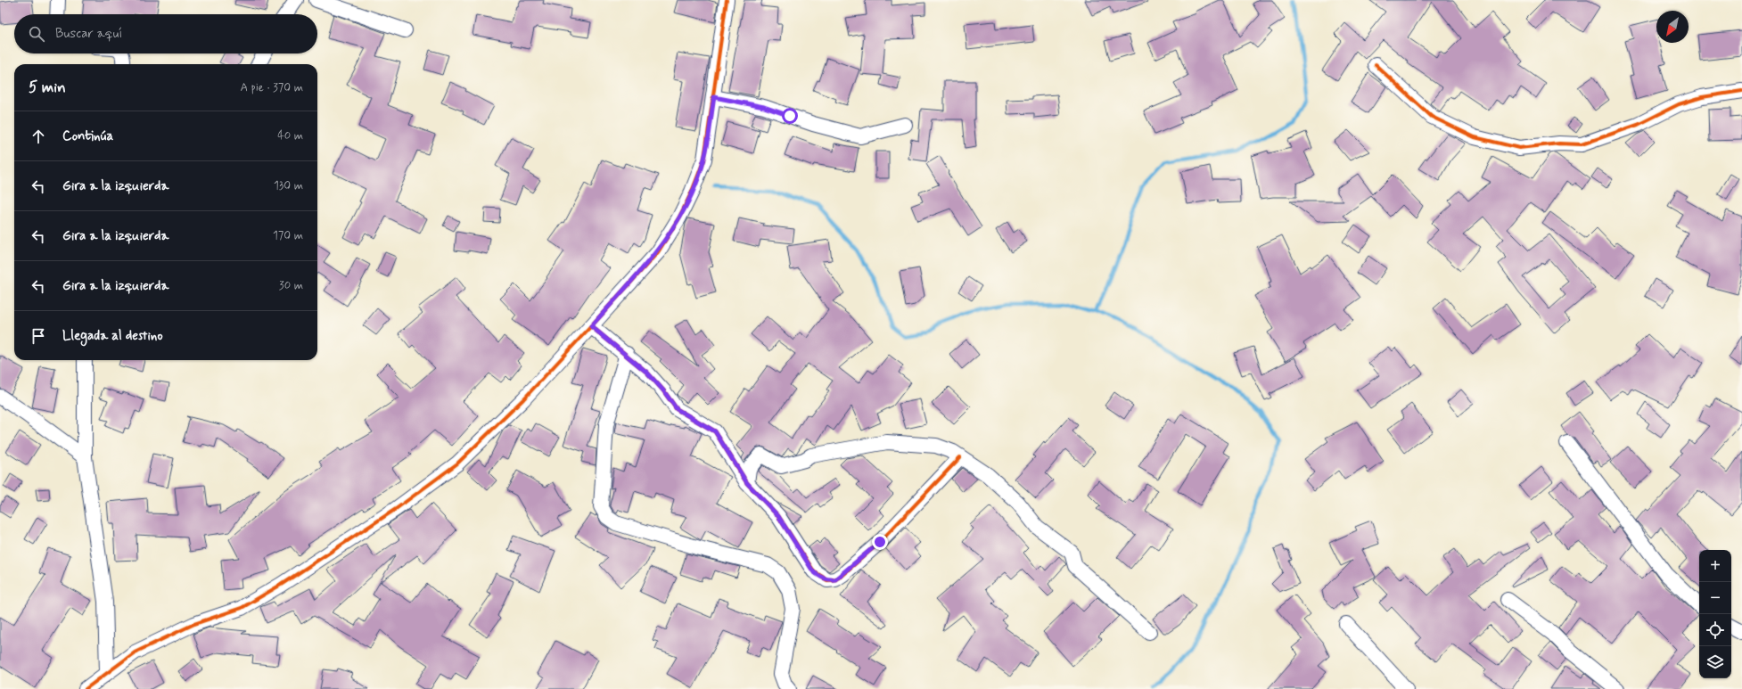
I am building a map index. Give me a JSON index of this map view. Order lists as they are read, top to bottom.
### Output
{
  "north": "bottom left",
  "page": {
    "search": "Buscar aquí",
    "heading": ["5 min", "A pie · 370 m"],
    "list": [
      ["Continúa", "40 m"],
      ["Gira a la izquierda", "130 m"],
      ["Gira a la izquierda", "170 m"],
      ["Gira a la izquierda", "30 m"],
      "Llegada al destino"
    ],
    "map_buttons": ["+", "−"]
  }
}
